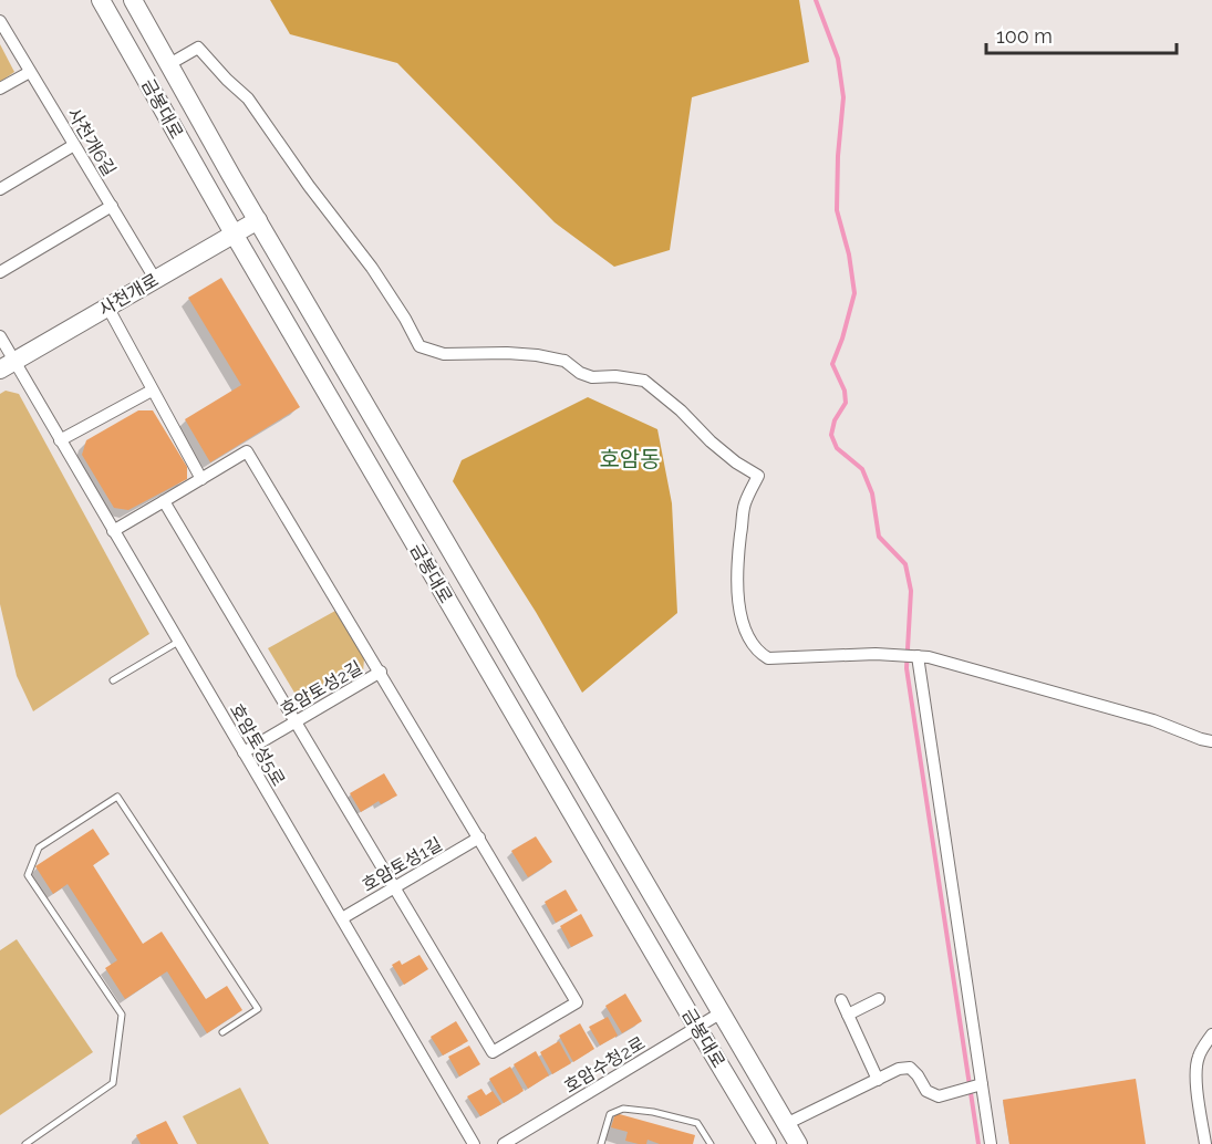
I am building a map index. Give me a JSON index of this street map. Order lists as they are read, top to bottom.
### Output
{
  "streets": {
    "street": [
      "금봉대로",
      "사천개6길",
      "사천개로",
      "호암토성2길",
      "호암토성5로",
      "호암토성1길",
      "호암수청2로"
    ]
  },
  "crossings": [
    ["금봉대로", "사천개로"],
    ["금봉대로", "호암수청2로"],
    ["사천개6길", "사천개로"],
    ["사천개로", "호암토성5로"],
    ["호암토성2길", "호암토성5로"],
    ["호암토성5로", "호암토성1길"]
  ],
  "districts": ["호암동"],
  "scale_bar": "100 m"
}
